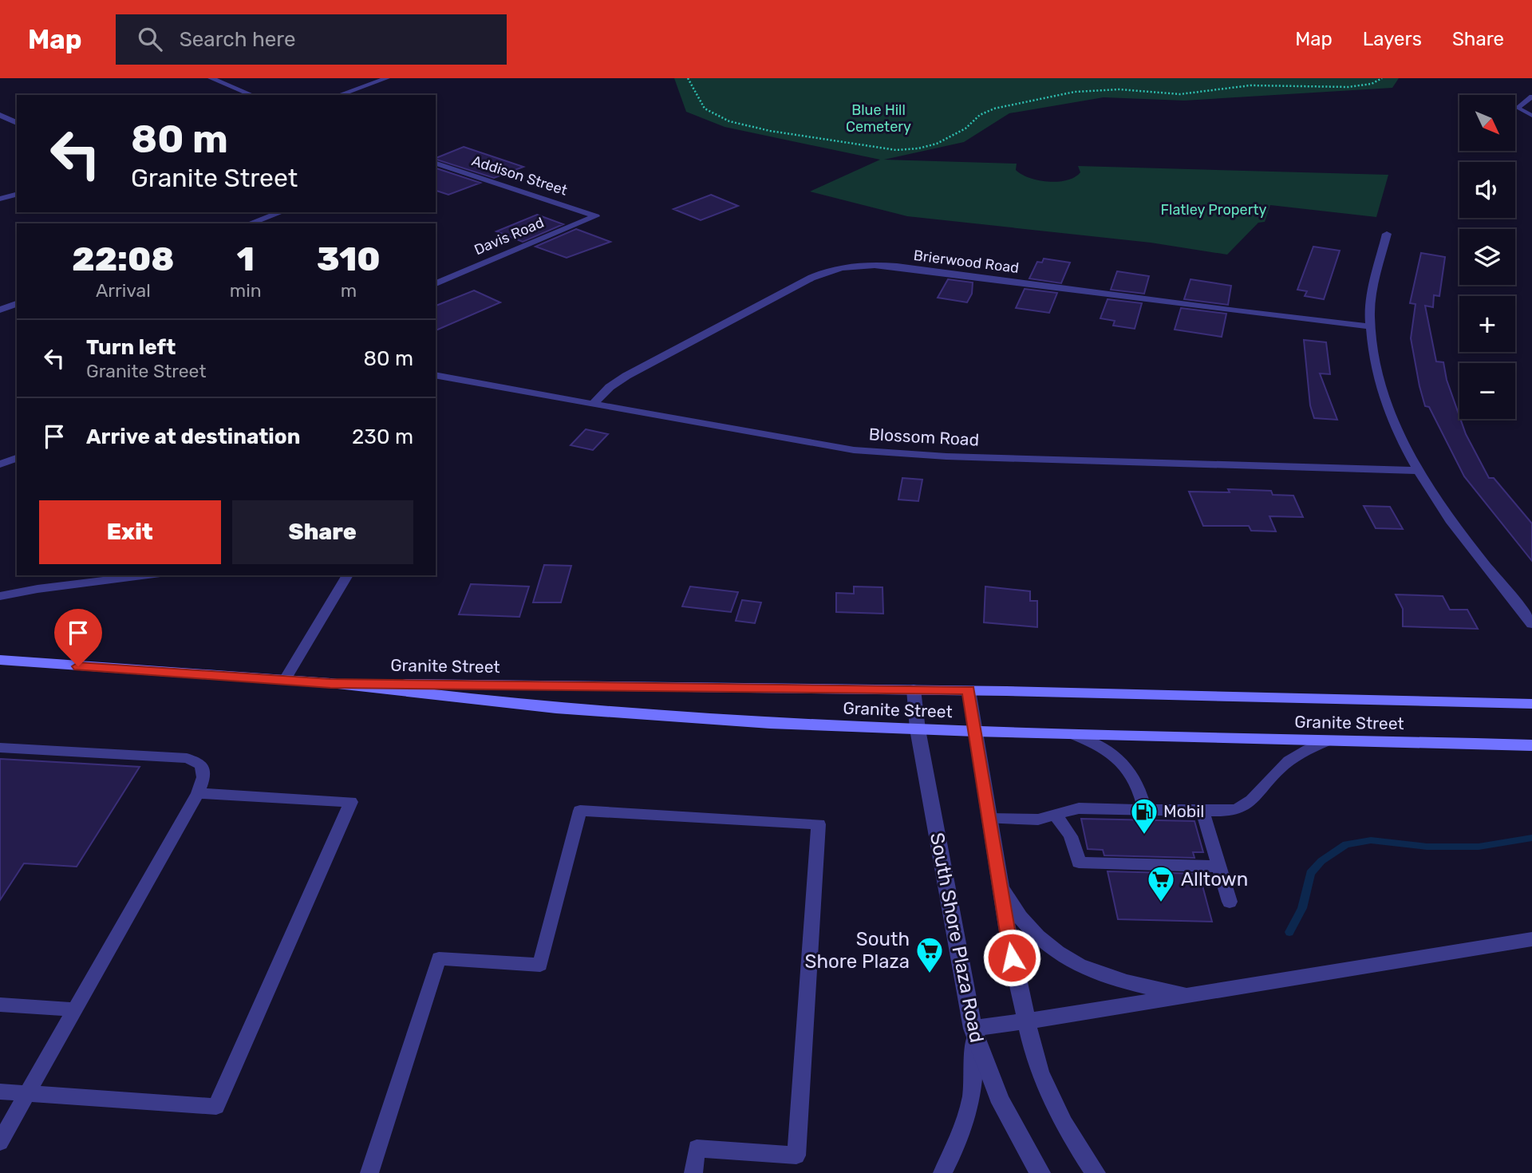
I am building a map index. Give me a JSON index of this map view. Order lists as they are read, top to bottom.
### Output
{
  "streets": {
    "main road": ["Granite Street"],
    "street": [
      "Addison Street",
      "Davis Road",
      "Brierwood Road",
      "Blossom Road",
      "South Shore Plaza Road"
    ]
  },
  "crossings": [
    ["Addison Street", "Davis Road"],
    ["Brierwood Road", "Blossom Road"],
    ["Granite Street", "South Shore Plaza Road"]
  ],
  "parks": ["Blue Hill Cemetery", "Flatley Property"],
  "places": {
    "fuel station": ["Mobil"],
    "supermarket": ["Alltown", "South Shore Plaza"]
  },
  "north": "bottom right",
  "page": {
    "header": "Map",
    "search": "Search here",
    "nav": ["Map", "Layers", "Share"],
    "map_buttons": ["+", "−"],
    "turn": ["80 m", "Granite Street"],
    "eta": [
      "22:08",
      "Arrival",
      "1",
      "min",
      "310",
      "m"
    ],
    "list": [
      {
        "name": "Turn left",
        "note": "Granite Street",
        "value": "80 m"
      },
      {
        "name": "Arrive at destination",
        "value": "230 m"
      }
    ],
    "buttons": ["Exit", "Share"]
  }
}
